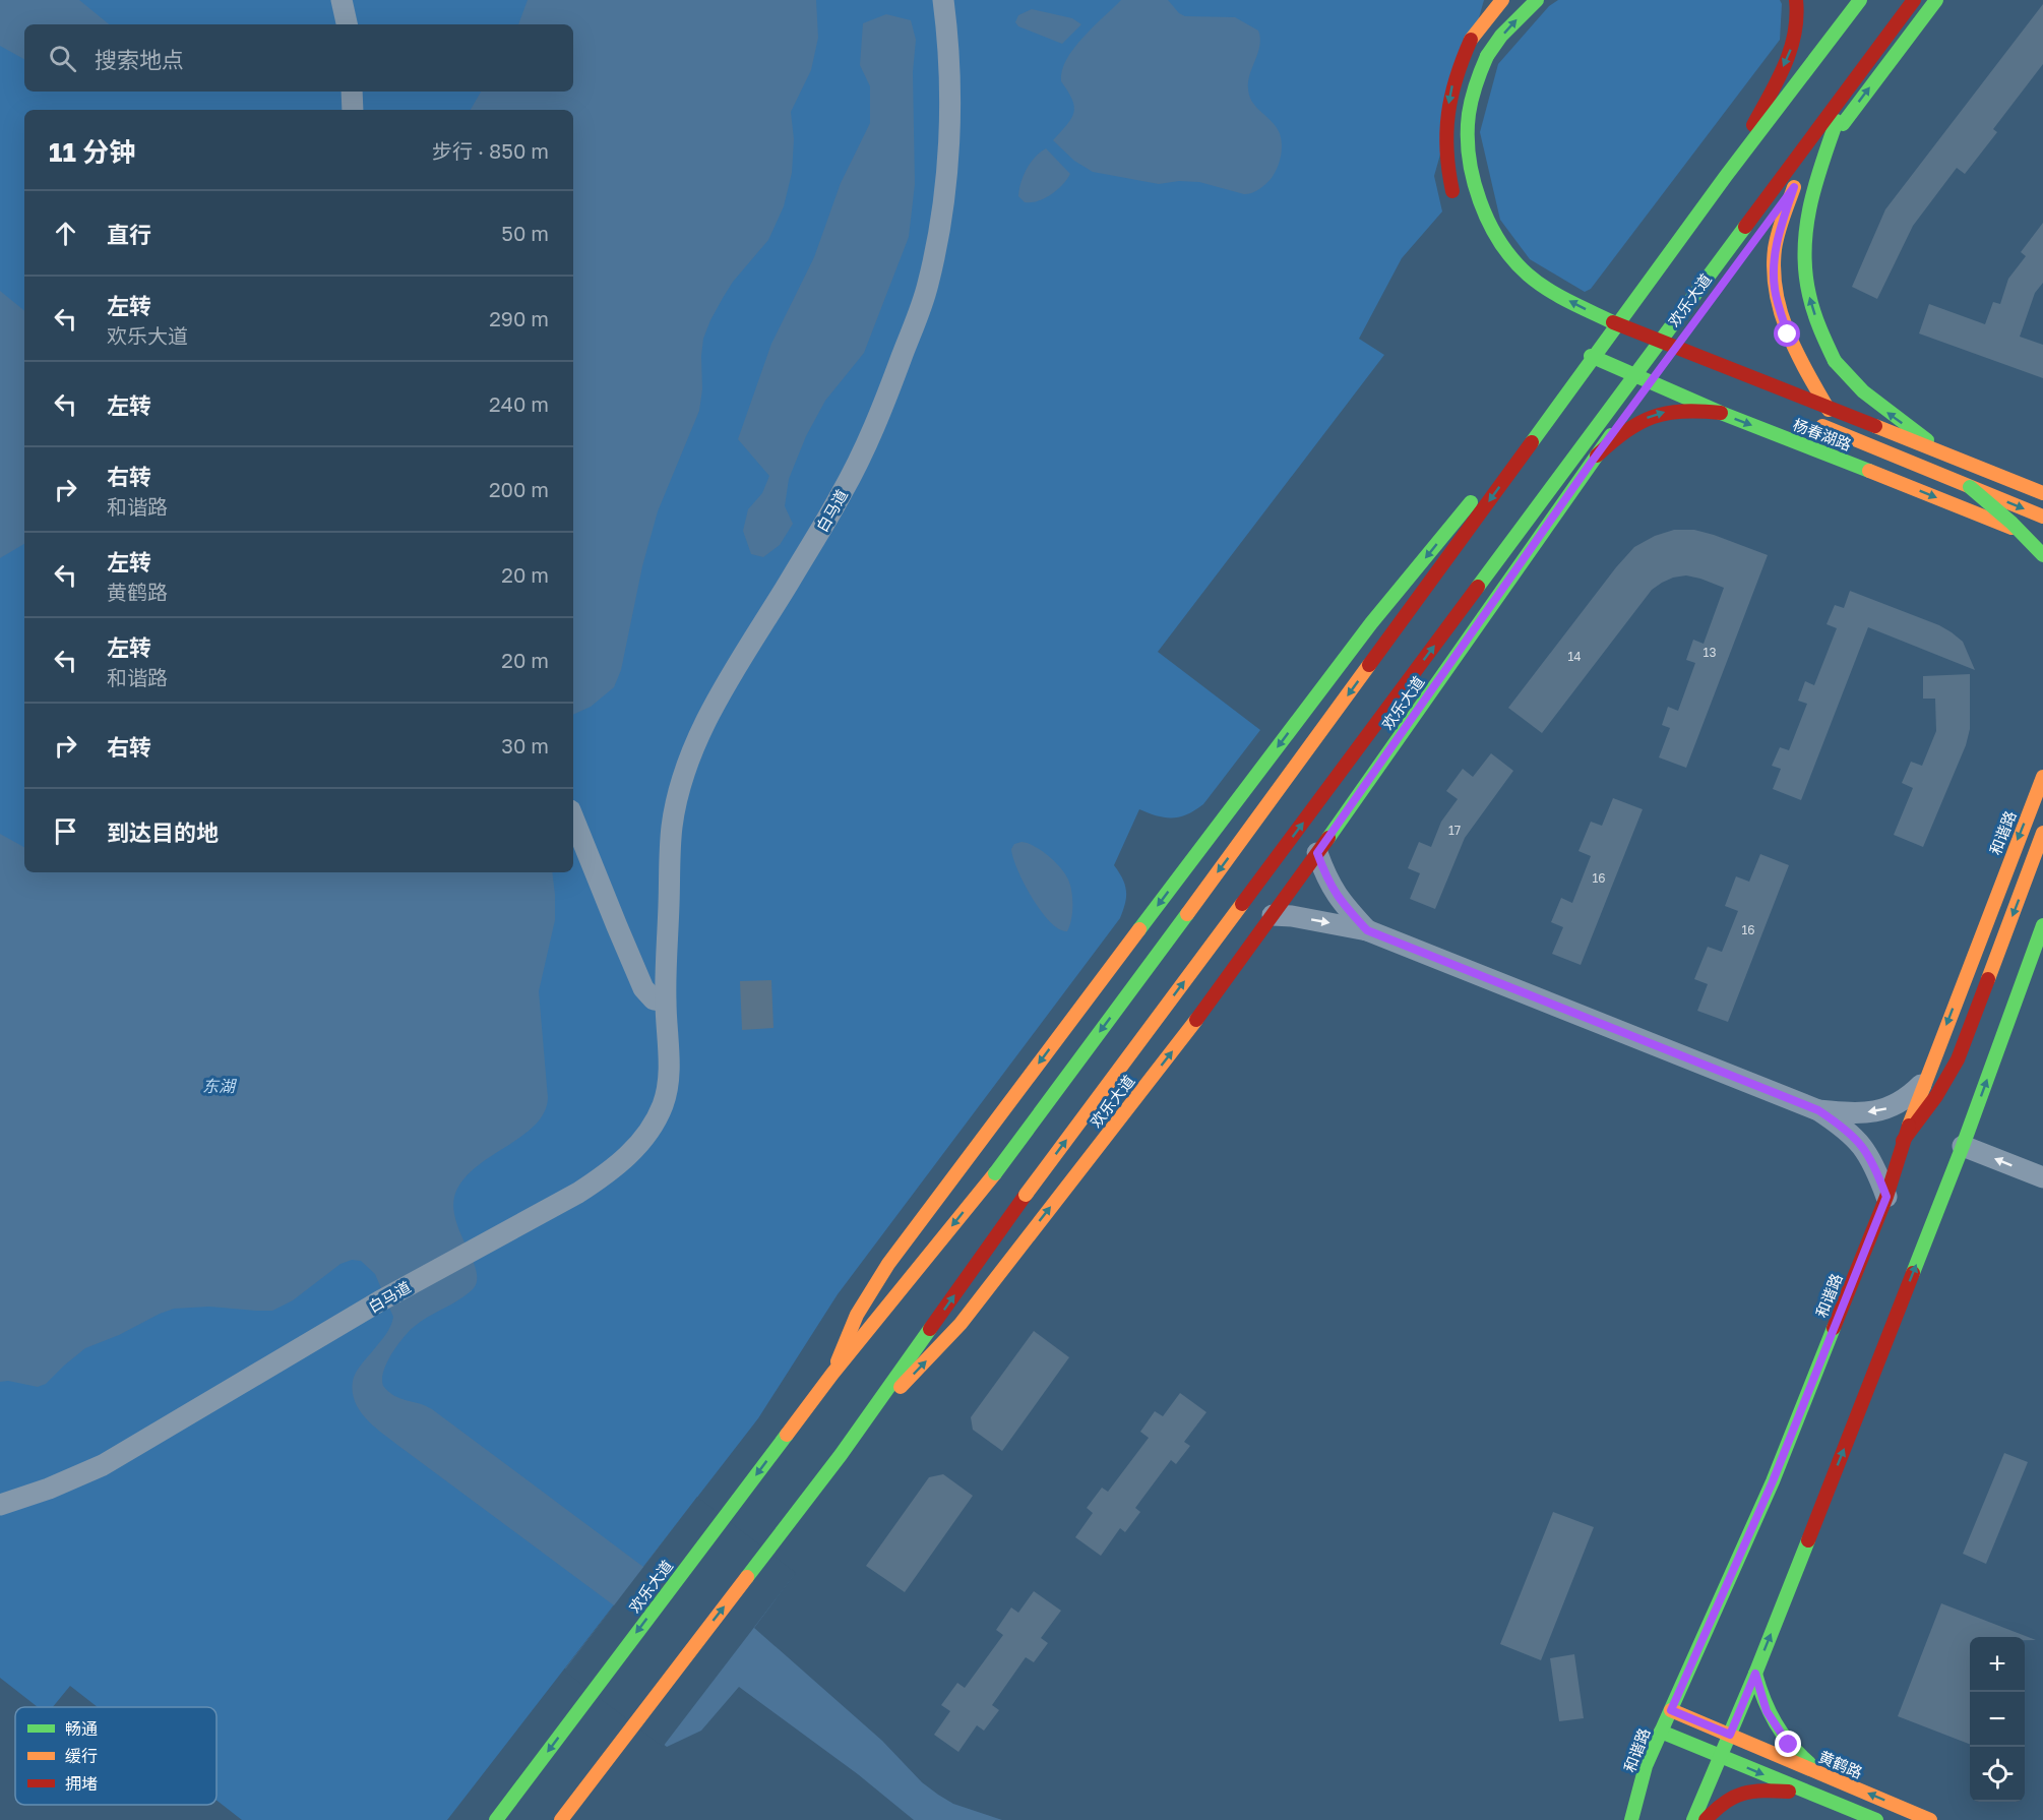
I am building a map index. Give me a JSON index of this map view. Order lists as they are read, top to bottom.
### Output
{
  "streets": {
    "main road": [
      "欢乐大道",
      "杨春湖路",
      "和谐路",
      "黄鹤路"
    ],
    "street": ["白马道"]
  },
  "crossings": [
    ["欢乐大道", "杨春湖路"],
    ["和谐路", "黄鹤路"]
  ],
  "water": ["东湖"],
  "house_numbers": [
    "13",
    "14",
    "17",
    "16",
    "16"
  ],
  "legend": ["畅通", "缓行", "拥堵"],
  "page": {
    "search": "搜索地点",
    "heading": ["11 分钟", "步行 · 850 m"],
    "list": [
      ["直行", "50 m"],
      ["左转", "欢乐大道", "290 m"],
      ["左转", "240 m"],
      ["右转", "和谐路", "200 m"],
      ["左转", "黄鹤路", "20 m"],
      ["左转", "和谐路", "20 m"],
      ["右转", "30 m"],
      "到达目的地"
    ],
    "map_buttons": ["+", "−"]
  }
}
